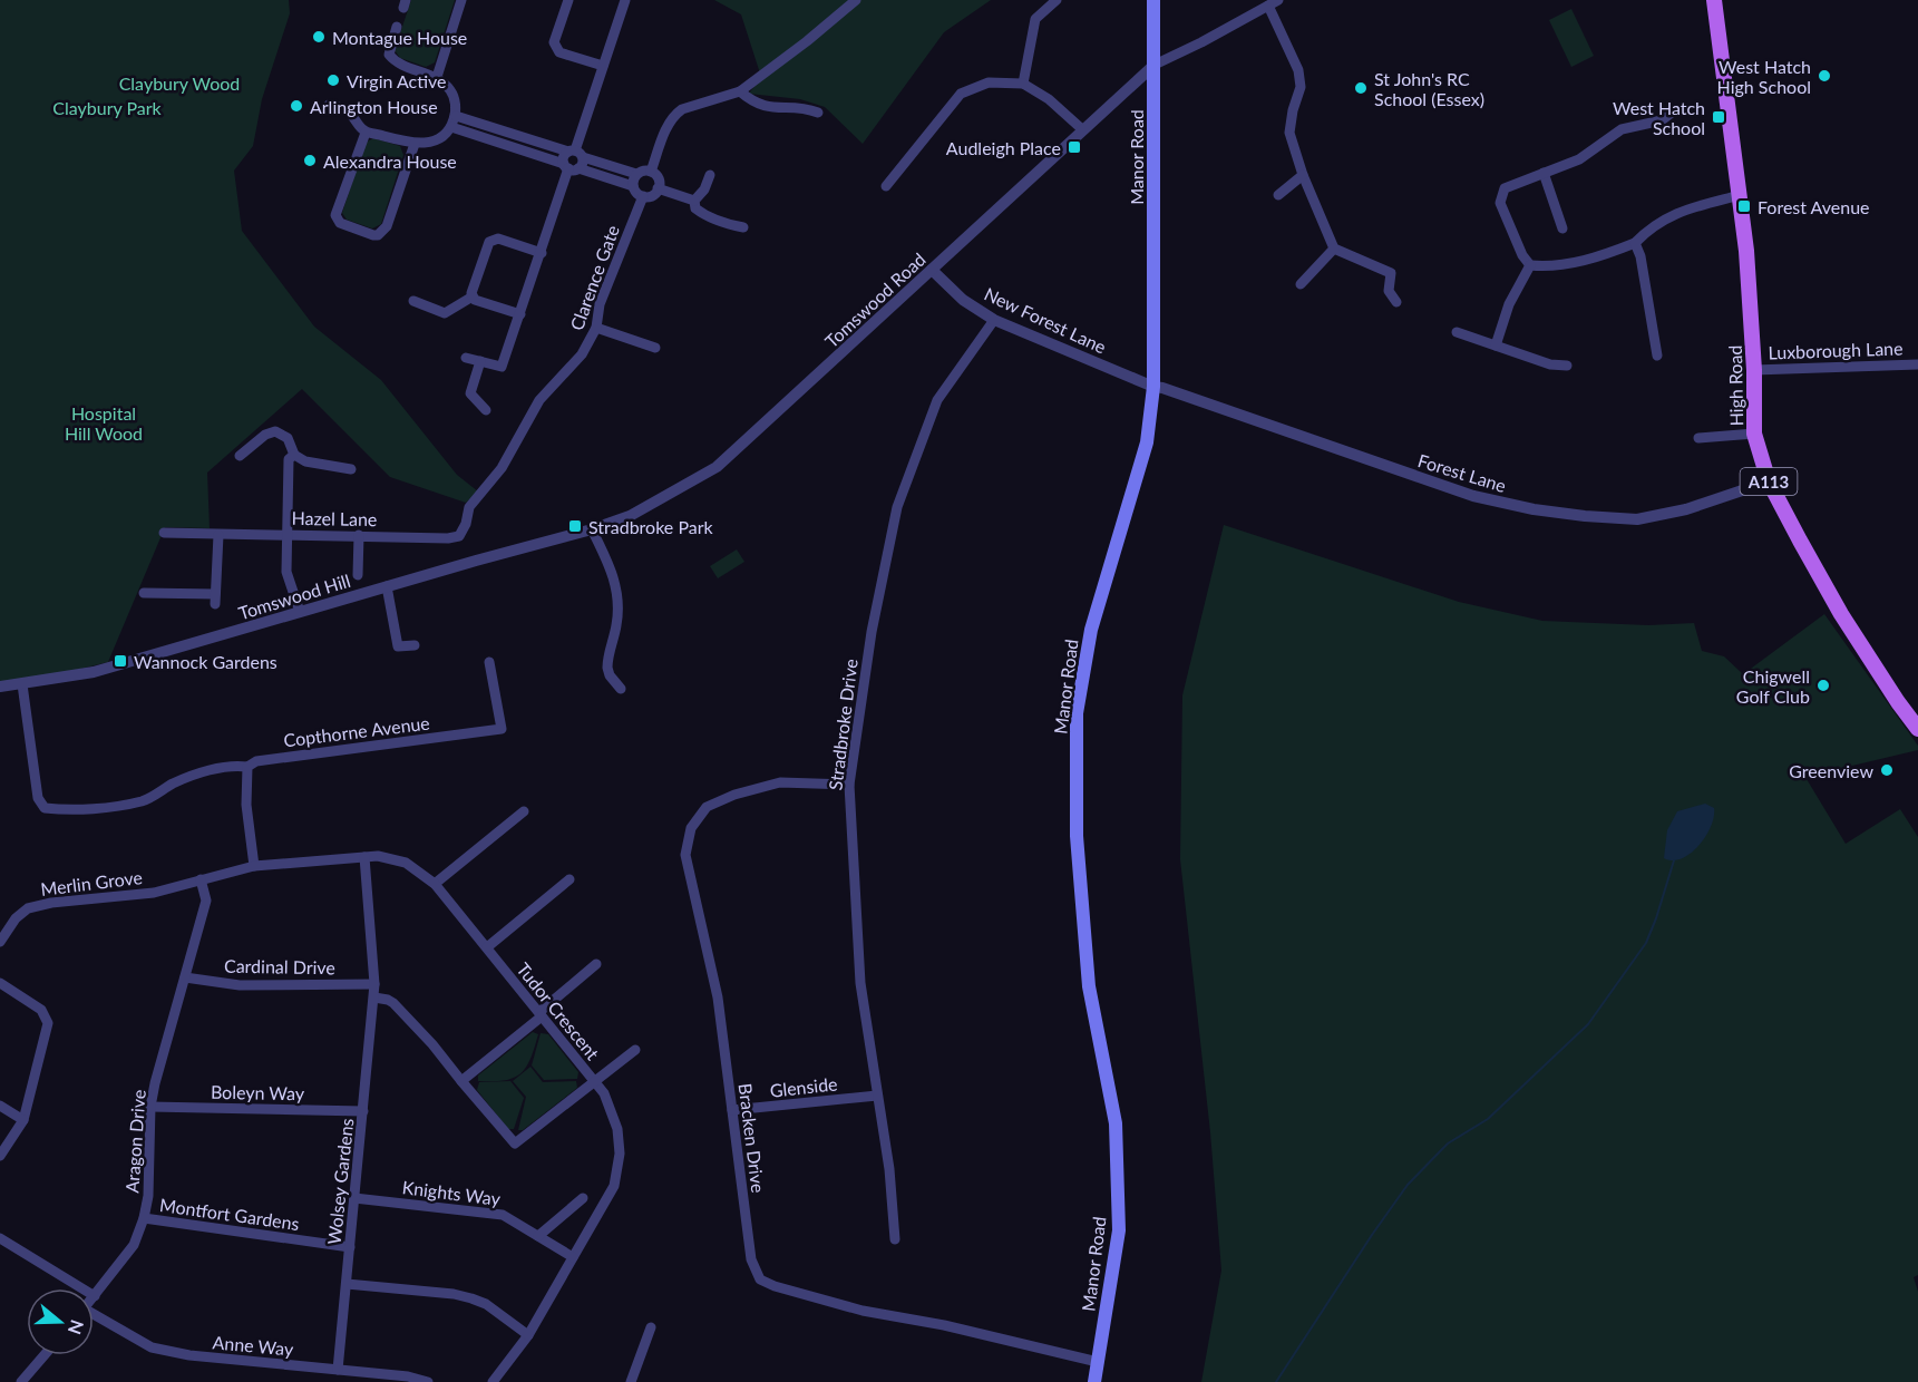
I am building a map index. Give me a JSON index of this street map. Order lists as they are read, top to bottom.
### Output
{
  "streets": {
    "main road": ["Manor Road", "High Road", "A113"],
    "street": [
      "Clarence Gate",
      "Tomswood Road",
      "New Forest Lane",
      "Luxborough Lane",
      "Forest Lane",
      "Hazel Lane",
      "Tomswood Hill",
      "Stradbroke Drive",
      "Copthorne Avenue",
      "Merlin Grove",
      "Cardinal Drive",
      "Tudor Crescent",
      "Glenside",
      "Boleyn Way",
      "Bracken Drive",
      "Aragon Drive",
      "Wolsey Gardens",
      "Knights Way",
      "Montfort Gardens",
      "Anne Way"
    ]
  },
  "crossings": [
    ["Manor Road", "Tomswood Road"],
    ["Manor Road", "New Forest Lane"],
    ["Manor Road", "Forest Lane"],
    ["Manor Road", "Bracken Drive"],
    ["Clarence Gate", "Hazel Lane"],
    ["Tomswood Road", "New Forest Lane"],
    ["Tomswood Road", "Tomswood Hill"],
    ["New Forest Lane", "Forest Lane"],
    ["New Forest Lane", "Stradbroke Drive"],
    ["Luxborough Lane", "High Road"],
    ["High Road", "Forest Lane"],
    ["Stradbroke Drive", "Glenside"],
    ["Stradbroke Drive", "Bracken Drive"],
    ["Merlin Grove", "Tudor Crescent"],
    ["Merlin Grove", "Aragon Drive"],
    ["Cardinal Drive", "Aragon Drive"],
    ["Cardinal Drive", "Wolsey Gardens"],
    ["Tudor Crescent", "Aragon Drive"],
    ["Tudor Crescent", "Wolsey Gardens"],
    ["Tudor Crescent", "Knights Way"],
    ["Glenside", "Bracken Drive"],
    ["Boleyn Way", "Aragon Drive"],
    ["Boleyn Way", "Wolsey Gardens"],
    ["Aragon Drive", "Montfort Gardens"],
    ["Wolsey Gardens", "Knights Way"],
    ["Wolsey Gardens", "Montfort Gardens"],
    ["Wolsey Gardens", "Anne Way"]
  ],
  "parks": ["Claybury Wood", "Claybury Park", "Hospital Hill Wood"],
  "places": {
    "other": [
      "Montague House",
      "West Hatch High School",
      "Virgin Active",
      "St John's RC School (Essex)",
      "Arlington House",
      "Alexandra House",
      "Chigwell Golf Club",
      "Greenview"
    ],
    "transit": [
      "West Hatch School",
      "Audleigh Place",
      "Forest Avenue",
      "Stradbroke Park",
      "Wannock Gardens"
    ]
  },
  "north": "right"
}
